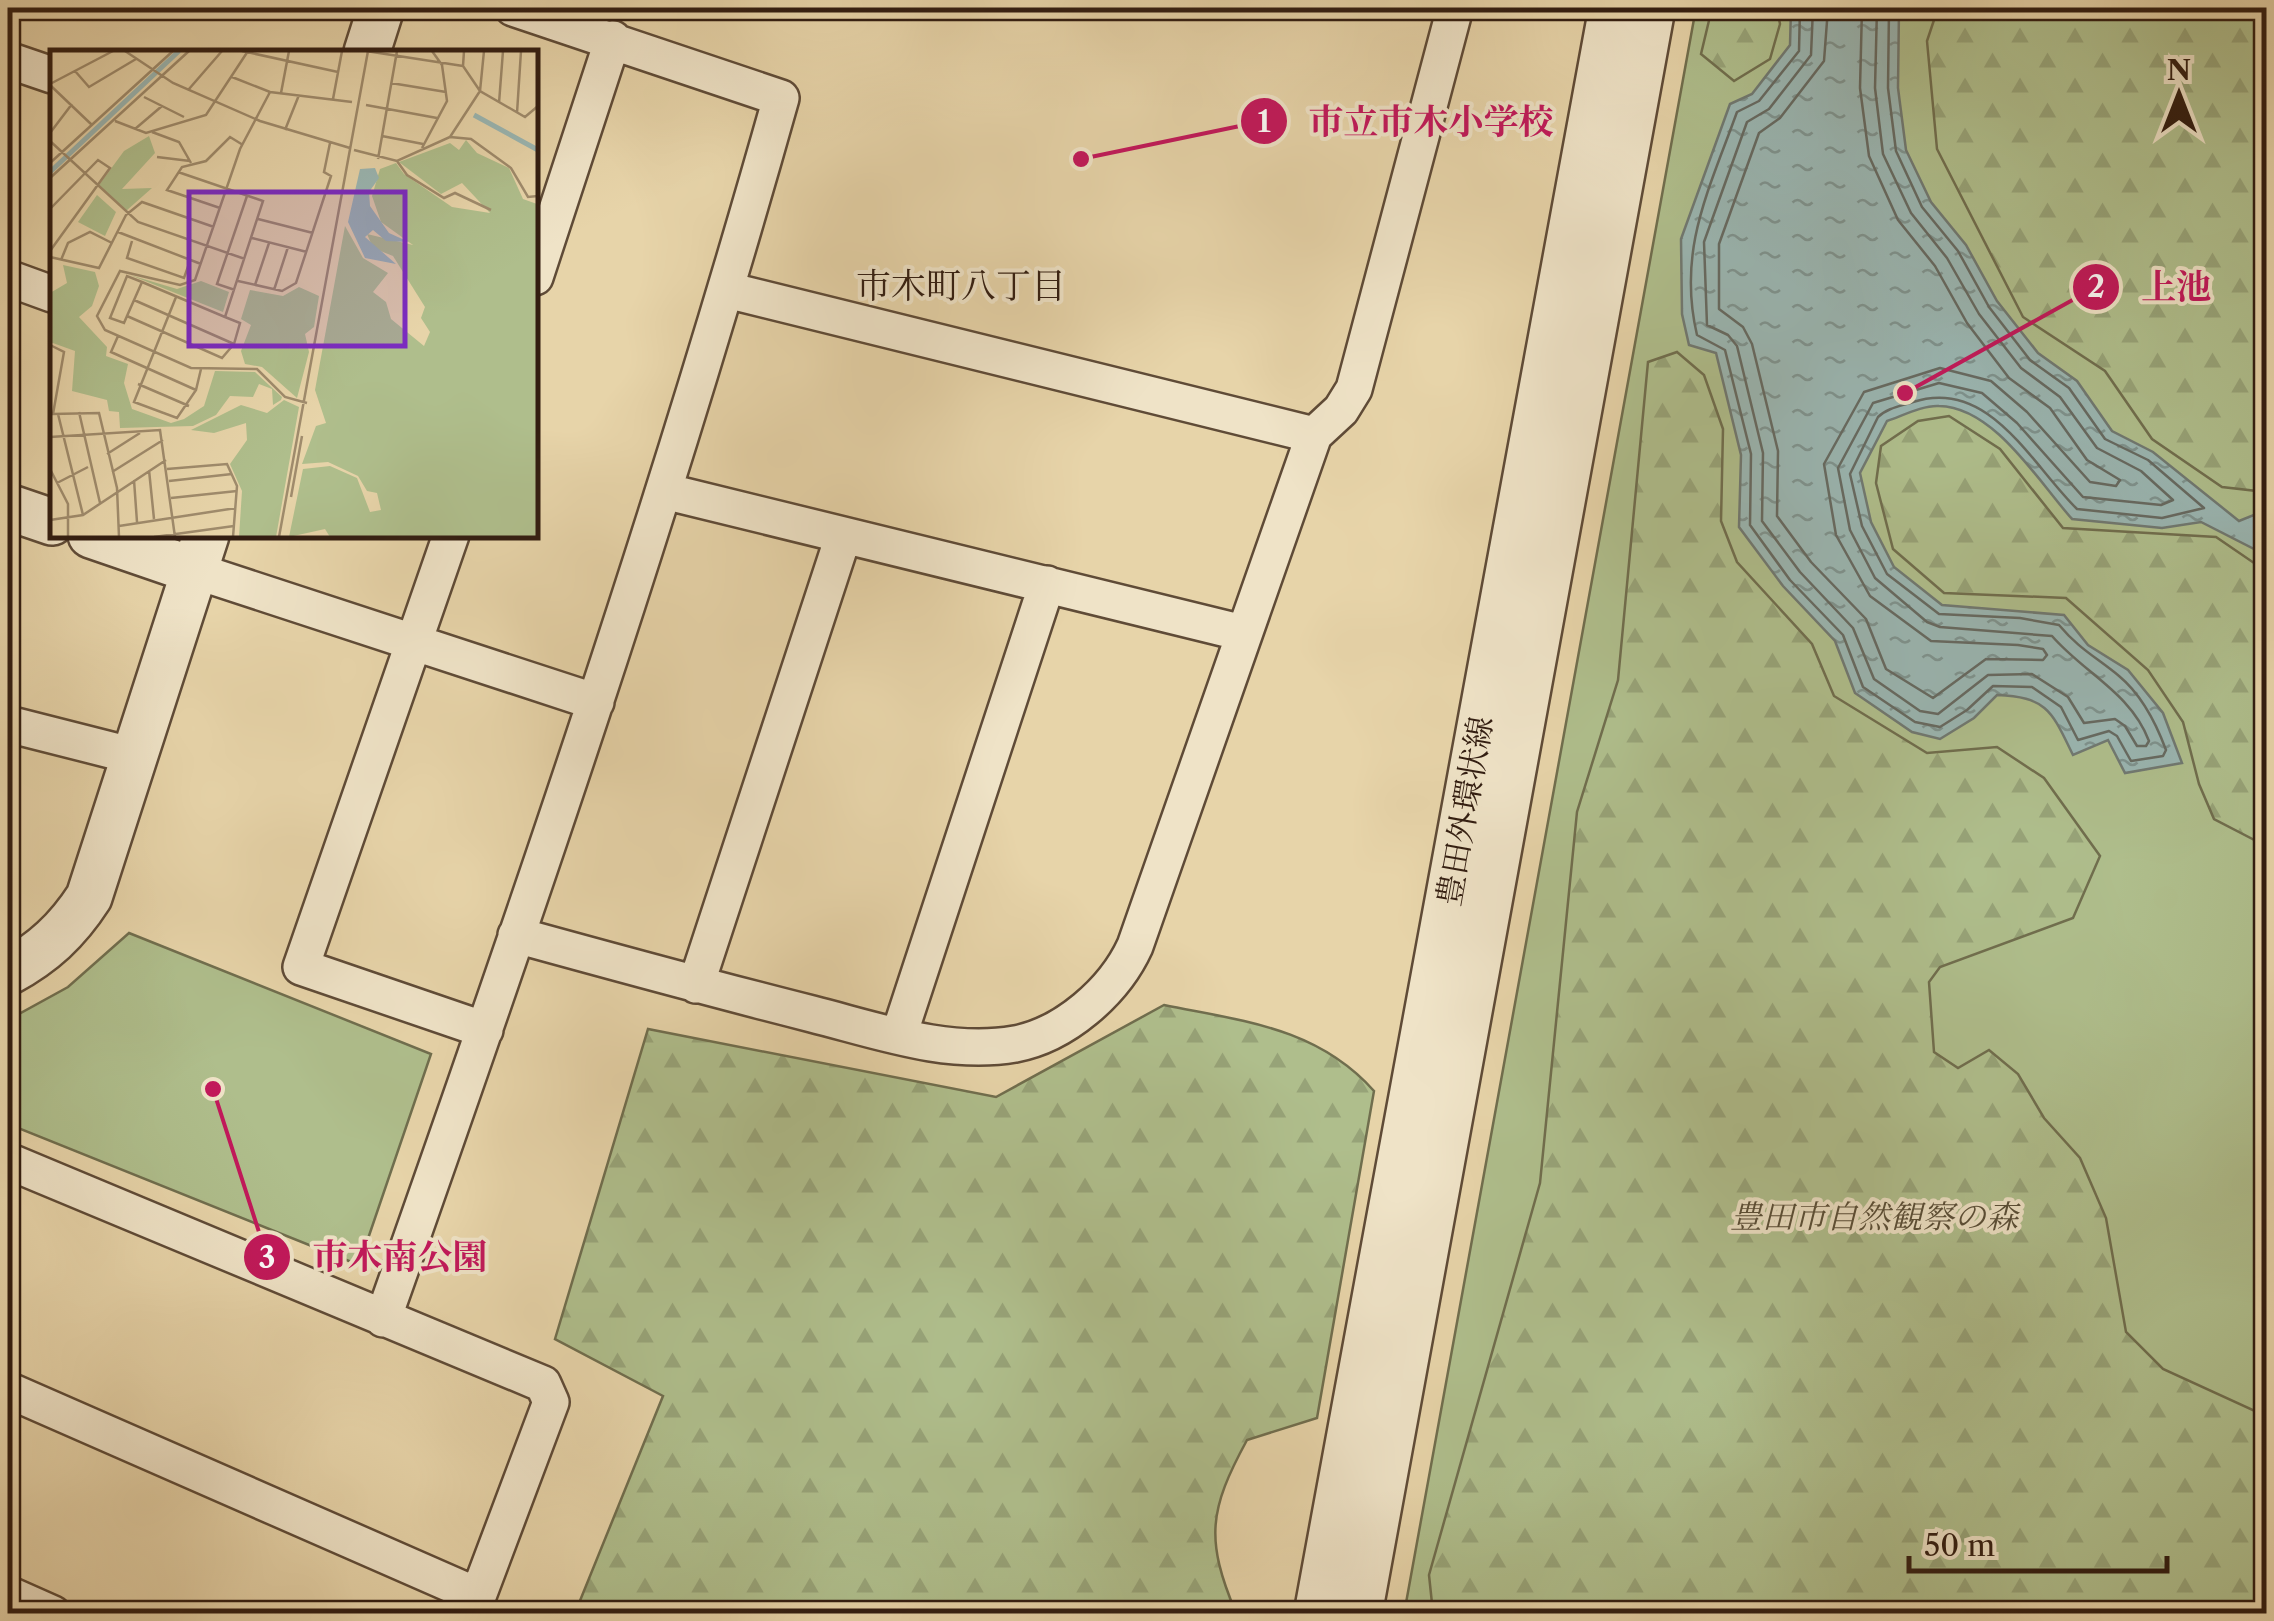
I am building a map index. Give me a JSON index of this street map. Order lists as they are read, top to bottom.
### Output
{
  "streets": {
    "street": ["豊田外環状線"]
  },
  "districts": ["市木町八丁目"],
  "parks": ["豊田市自然観察の森"],
  "places": ["市立市木小学校", "上池", "市木南公園"],
  "scale_bar": "50 m",
  "north": "top"
}
